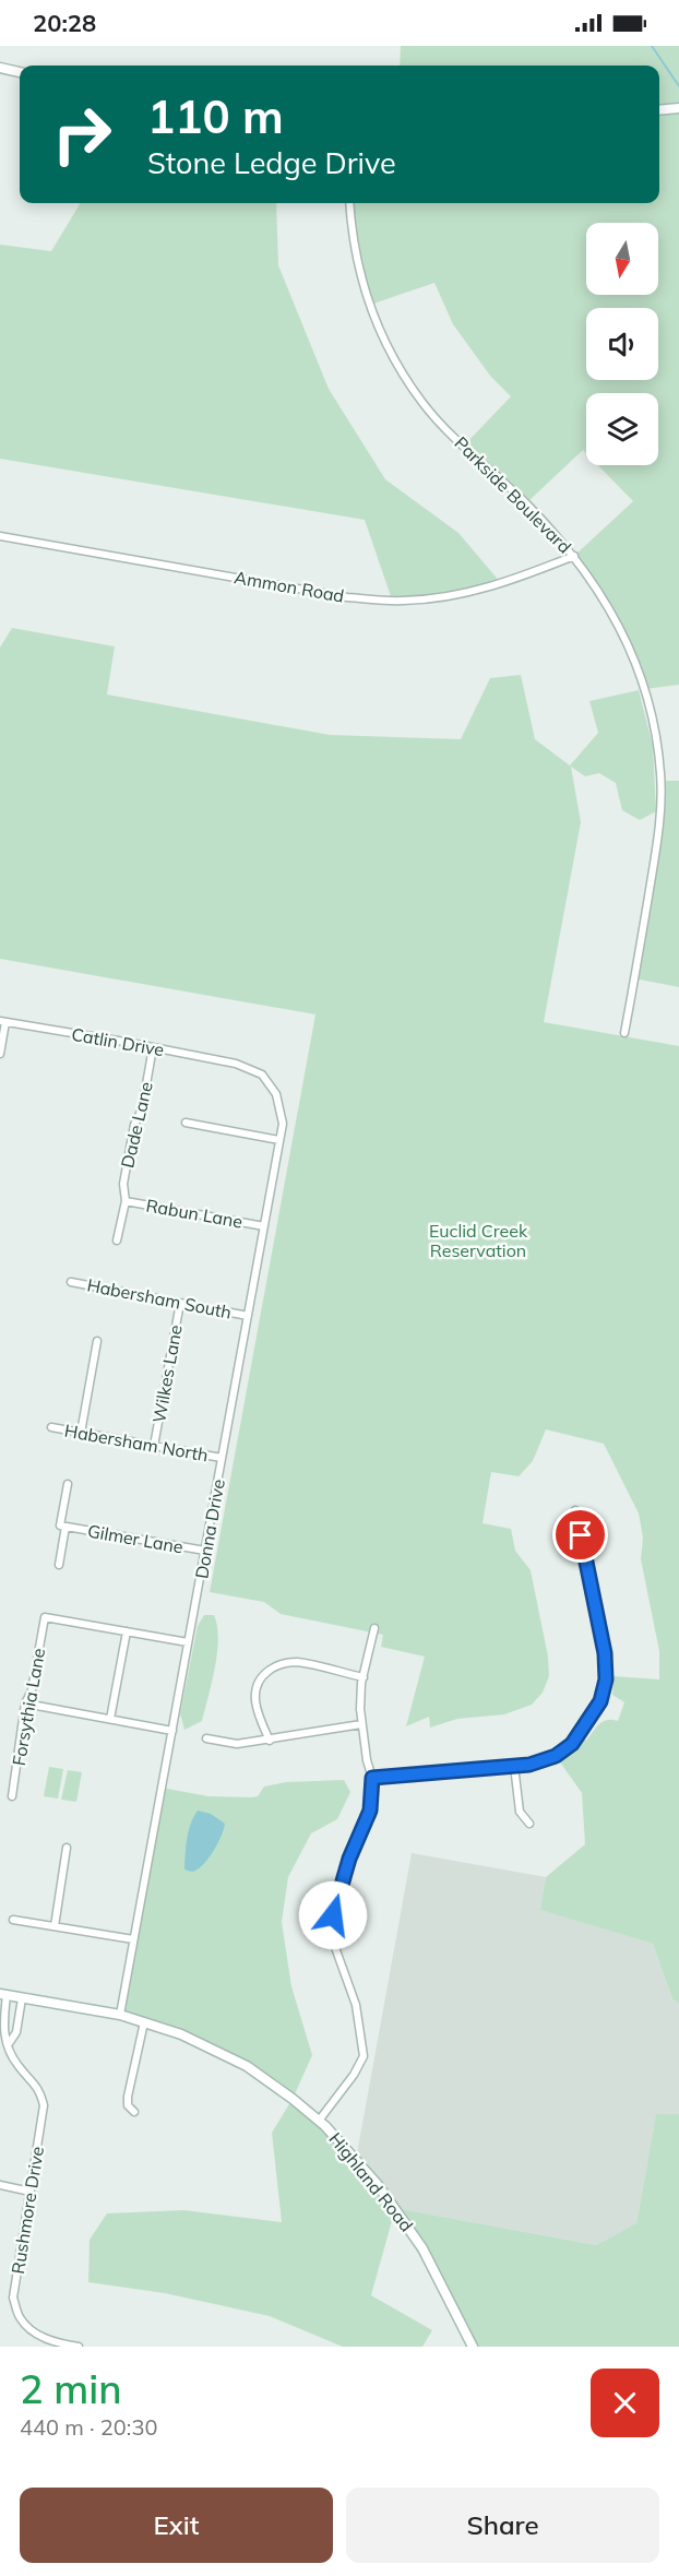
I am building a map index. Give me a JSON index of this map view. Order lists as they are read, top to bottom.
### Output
{
  "streets": {
    "street": [
      "Parkside Boulevard",
      "Ammon Road",
      "Catlin Drive",
      "Dade Lane",
      "Rabun Lane",
      "Habersham South",
      "Wilkes Lane",
      "Habersham North",
      "Donna Drive",
      "Gilmer Lane",
      "Forsythia Lane",
      "Highland Road",
      "Rushmore Drive"
    ]
  },
  "crossings": [
    ["Parkside Boulevard", "Ammon Road"],
    ["Catlin Drive", "Dade Lane"],
    ["Catlin Drive", "Donna Drive"],
    ["Dade Lane", "Rabun Lane"],
    ["Rabun Lane", "Donna Drive"],
    ["Habersham South", "Wilkes Lane"],
    ["Habersham South", "Donna Drive"],
    ["Wilkes Lane", "Habersham North"],
    ["Habersham North", "Donna Drive"],
    ["Donna Drive", "Gilmer Lane"],
    ["Donna Drive", "Highland Road"],
    ["Highland Road", "Rushmore Drive"]
  ],
  "parks": ["Euclid Creek Reservation"],
  "north": "bottom",
  "page": {
    "status": "20:28",
    "turn": ["110 m", "Stone Ledge Drive"],
    "heading": ["2 min", "440 m · 20:30"],
    "buttons": ["Exit", "Share"]
  }
}
